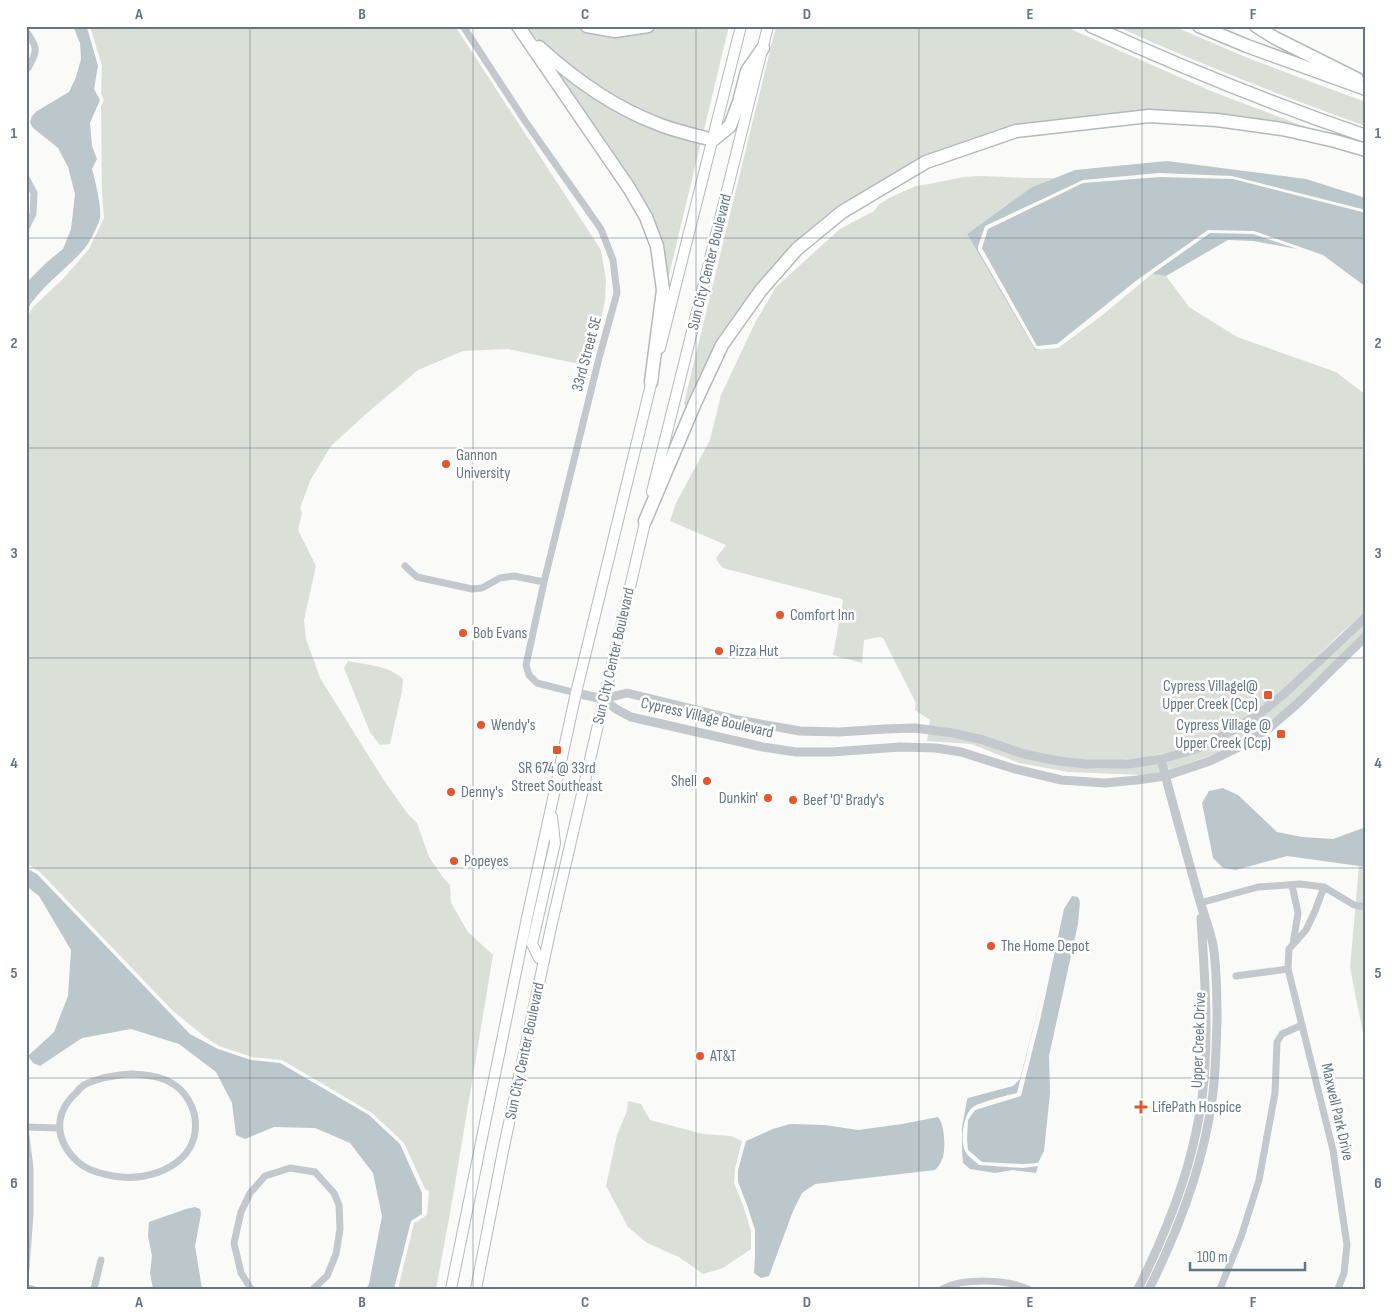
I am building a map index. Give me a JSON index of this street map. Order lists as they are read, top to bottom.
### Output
{
  "streets": {
    "main road": ["Sun City Center Boulevard"],
    "street": [
      "33rd Street SE",
      "Cypress Village Boulevard",
      "Upper Creek Drive",
      "Maxwell Park Drive"
    ]
  },
  "crossings": [
    ["Sun City Center Boulevard", "33rd Street SE"],
    ["Sun City Center Boulevard", "Cypress Village Boulevard"],
    ["Cypress Village Boulevard", "Upper Creek Drive"]
  ],
  "places": {
    "other": [
      "Gannon University",
      "Comfort Inn",
      "Bob Evans",
      "Pizza Hut",
      "Wendy's",
      "Shell",
      "Denny's",
      "Dunkin'",
      "Beef 'O' Brady's",
      "Popeyes",
      "The Home Depot",
      "AT&T"
    ],
    "transit": ["Cypress Villagel@ Upper Creek (Ccp)", "Cypress Village @ Upper Creek (Ccp)", "SR 674 @ 33rd Street Southeast"],
    "health": ["LifePath Hospice"]
  },
  "scale_bar": "100 m",
  "grid": {
    "columns": [
      "A",
      "B",
      "C",
      "D",
      "E",
      "F"
    ],
    "rows": [
      "1",
      "2",
      "3",
      "4",
      "5",
      "6"
    ]
  }
}
